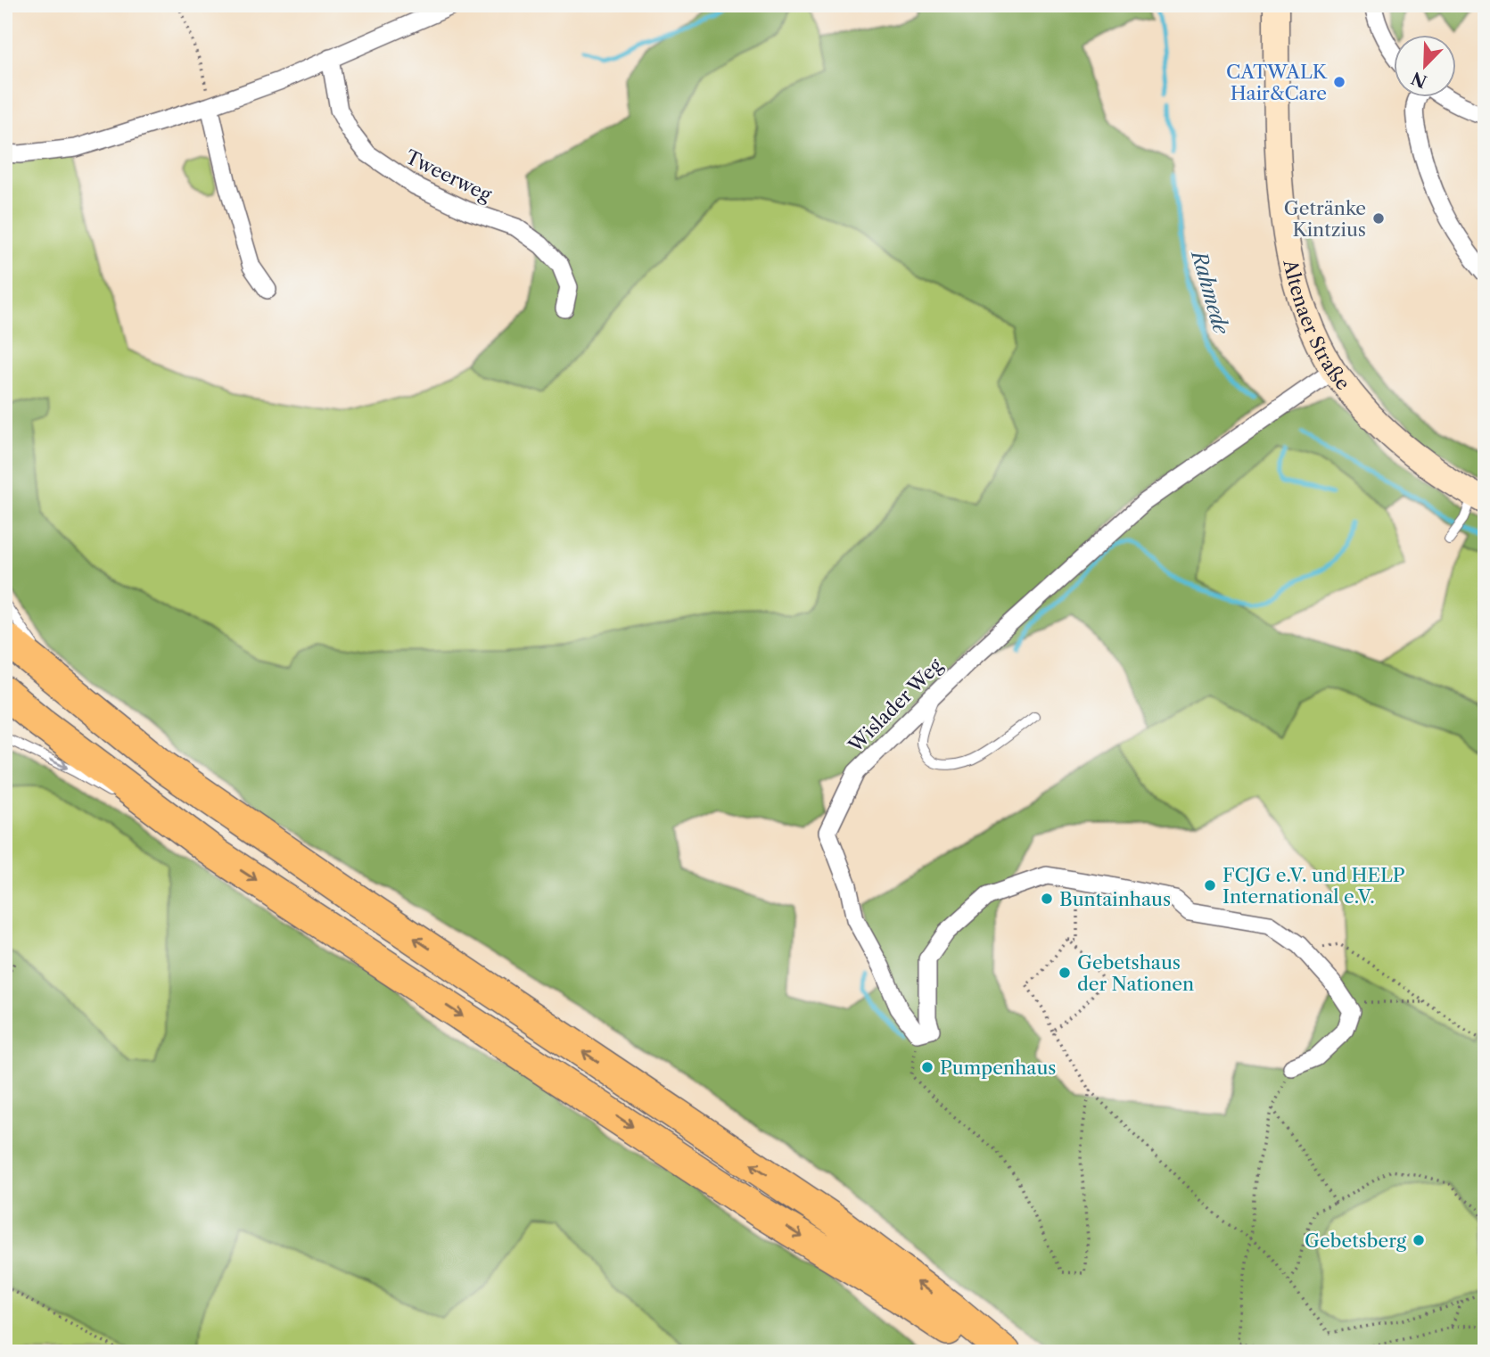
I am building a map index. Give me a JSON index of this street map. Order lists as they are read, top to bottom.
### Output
{
  "streets": {
    "main road": ["Altenaer Straße"],
    "street": ["Tweerweg", "Wislader Weg"]
  },
  "crossings": [
    ["Altenaer Straße", "Wislader Weg"]
  ],
  "water": ["Rahmede"],
  "places": [
    "CATWALK Hair&Care",
    "Getränke Kintzius",
    "FCJG e.V. und HELP International e.V.",
    "Buntainhaus",
    "Gebetshaus der Nationen",
    "Pumpenhaus",
    "Gebetsberg"
  ],
  "north": "bottom left"
}
